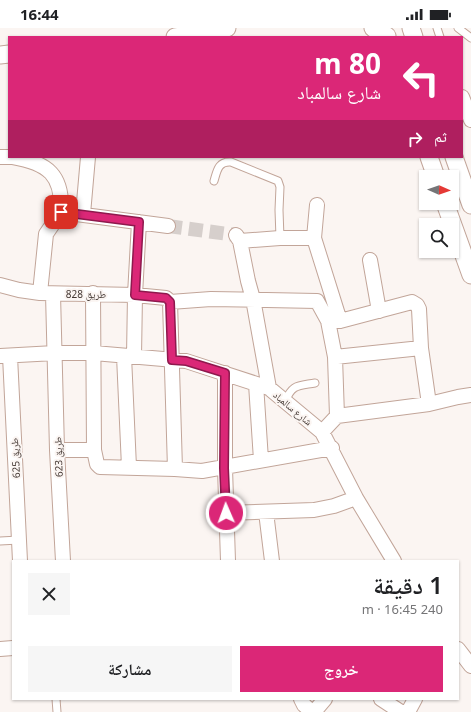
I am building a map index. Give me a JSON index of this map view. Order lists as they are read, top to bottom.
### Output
{
  "streets": {
    "street": [
      "طريق 828",
      "شارع سالمباد",
      "طريق 623",
      "طريق 625"
    ]
  },
  "crossings": [
    ["طريق 828", "طريق 623"],
    ["شارع سالمباد", "طريق 623"],
    ["شارع سالمباد", "طريق 625"]
  ],
  "north": "right",
  "page": {
    "status": "16:44",
    "turn": ["80 m", "شارع سالمباد"],
    "then": "ثم",
    "heading": ["1 دقيقة", "240 m · 16:45"],
    "buttons": ["خروج", "مشاركة"]
  }
}
